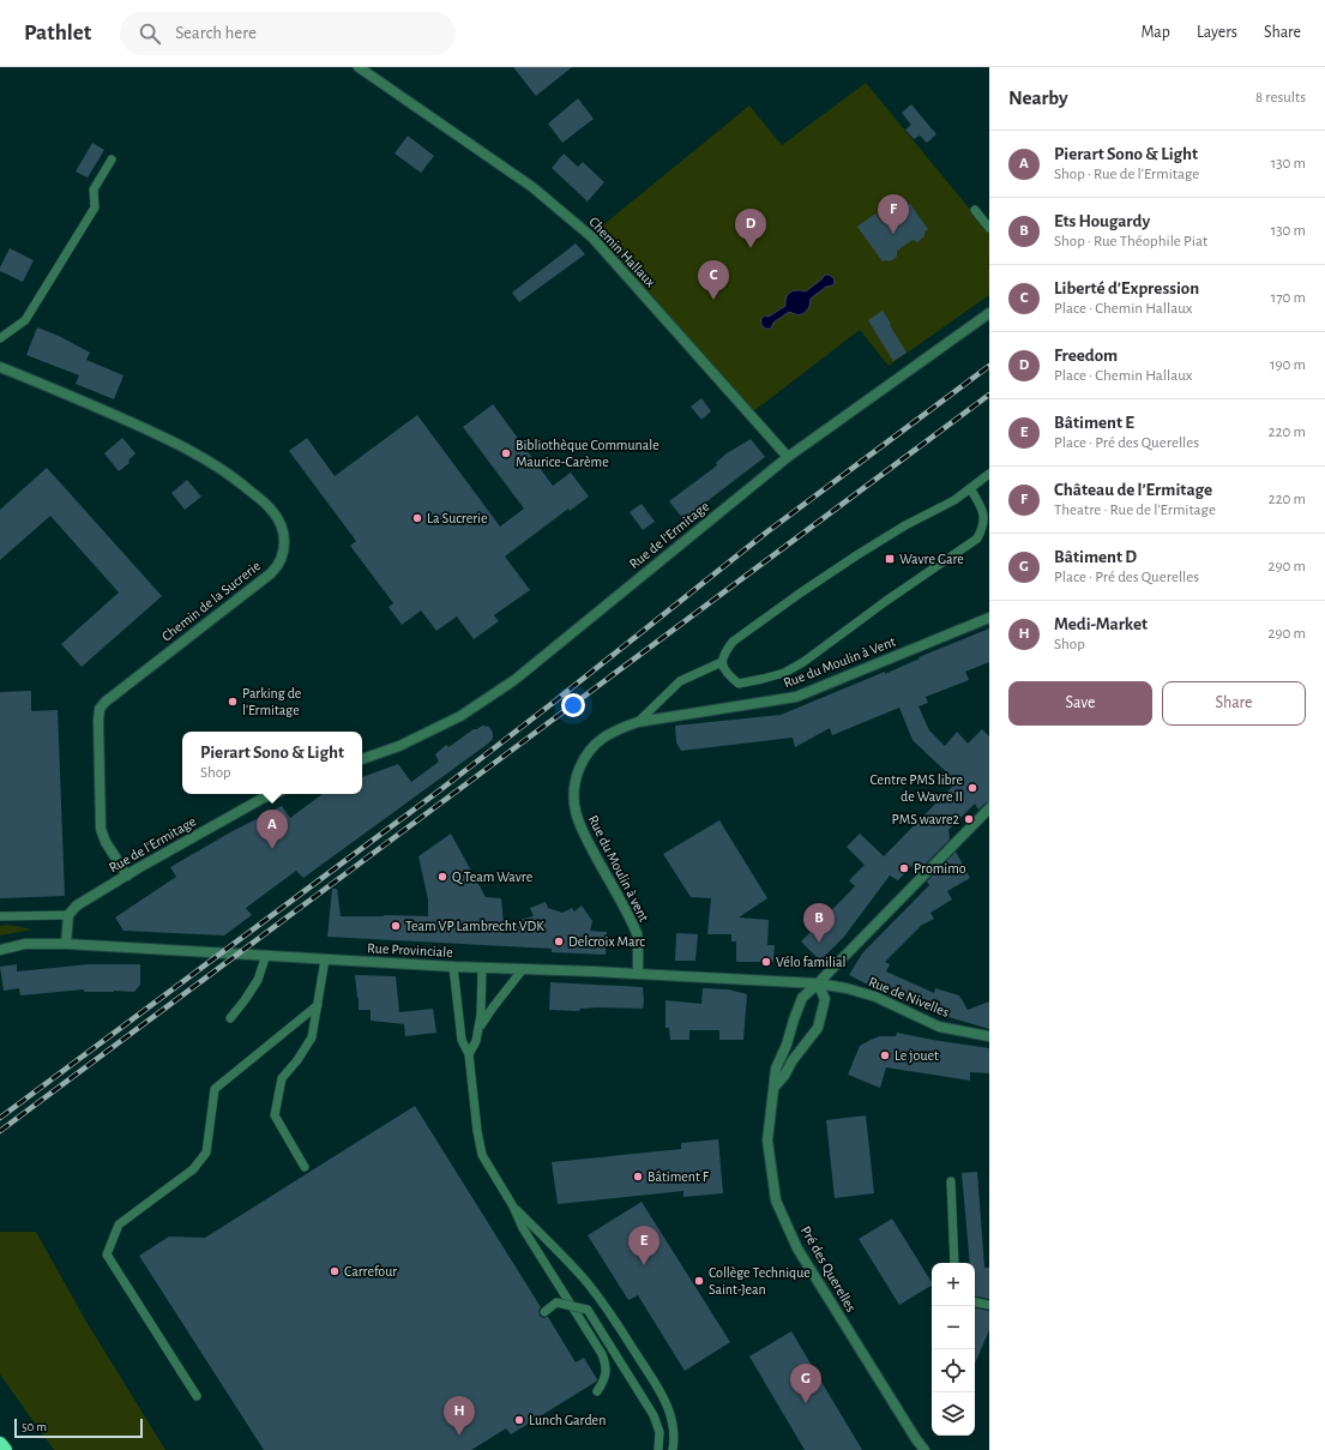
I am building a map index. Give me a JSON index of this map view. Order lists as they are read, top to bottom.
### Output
{
  "streets": {
    "street": [
      "Chemin Hallaux",
      "Rue de l'Ermitage",
      "Chemin de la Sucrerie",
      "Rue du Moulin à Vent",
      "Rue du Moulin à vent",
      "Rue Provinciale",
      "Rue de Nivelles",
      "Pré des Querelles"
    ]
  },
  "crossings": [
    ["Chemin Hallaux", "Rue de l'Ermitage"],
    ["Rue de l'Ermitage", "Chemin de la Sucrerie"],
    ["Rue du Moulin à Vent", "Rue du Moulin à vent"],
    ["Rue du Moulin à vent", "Rue Provinciale"],
    ["Rue Provinciale", "Rue de Nivelles"],
    ["Rue Provinciale", "Pré des Querelles"],
    ["Rue de Nivelles", "Pré des Querelles"]
  ],
  "places": {
    "other": [
      "Bibliothèque Communale Maurice-Carème",
      "La Sucrerie",
      "Parking de l'Ermitage",
      "Centre PMS libre de Wavre II",
      "PMS wavre2",
      "Promimo",
      "Q Team Wavre",
      "Team VP Lambrecht VDK",
      "Delcroix Marc",
      "Vélo familial",
      "Le jouet",
      "Bâtiment F",
      "Carrefour",
      "Collège Technique Saint-Jean",
      "Lunch Garden"
    ],
    "transit": ["Wavre Gare"]
  },
  "scale_bar": "50 m",
  "page": {
    "header": "Pathlet",
    "search": "Search here",
    "nav": ["Map", "Layers", "Share"],
    "heading": ["Nearby", "8 results"],
    "list": [
      {
        "mark": "A",
        "name": "Pierart Sono & Light",
        "note": "Shop · Rue de l'Ermitage",
        "value": "130 m"
      },
      {
        "mark": "B",
        "name": "Ets Hougardy",
        "note": "Shop · Rue Théophile Piat",
        "value": "130 m"
      },
      {
        "mark": "C",
        "name": "Liberté d’Expression",
        "note": "Place · Chemin Hallaux",
        "value": "170 m"
      },
      {
        "mark": "D",
        "name": "Freedom",
        "note": "Place · Chemin Hallaux",
        "value": "190 m"
      },
      {
        "mark": "E",
        "name": "Bâtiment E",
        "note": "Place · Pré des Querelles",
        "value": "220 m"
      },
      {
        "mark": "F",
        "name": "Château de l’Ermitage",
        "note": "Theatre · Rue de l'Ermitage",
        "value": "220 m"
      },
      {
        "mark": "G",
        "name": "Bâtiment D",
        "note": "Place · Pré des Querelles",
        "value": "290 m"
      },
      {
        "mark": "H",
        "name": "Medi-Market",
        "note": "Shop",
        "value": "290 m"
      }
    ],
    "pins": [
      "F",
      "D",
      "C",
      "A",
      "B",
      "E",
      "G",
      "H"
    ],
    "buttons": ["Save", "Share"],
    "popup": ["Pierart Sono & Light", "Shop"],
    "map_buttons": ["+", "−"],
    "scale": "50 m"
  }
}
